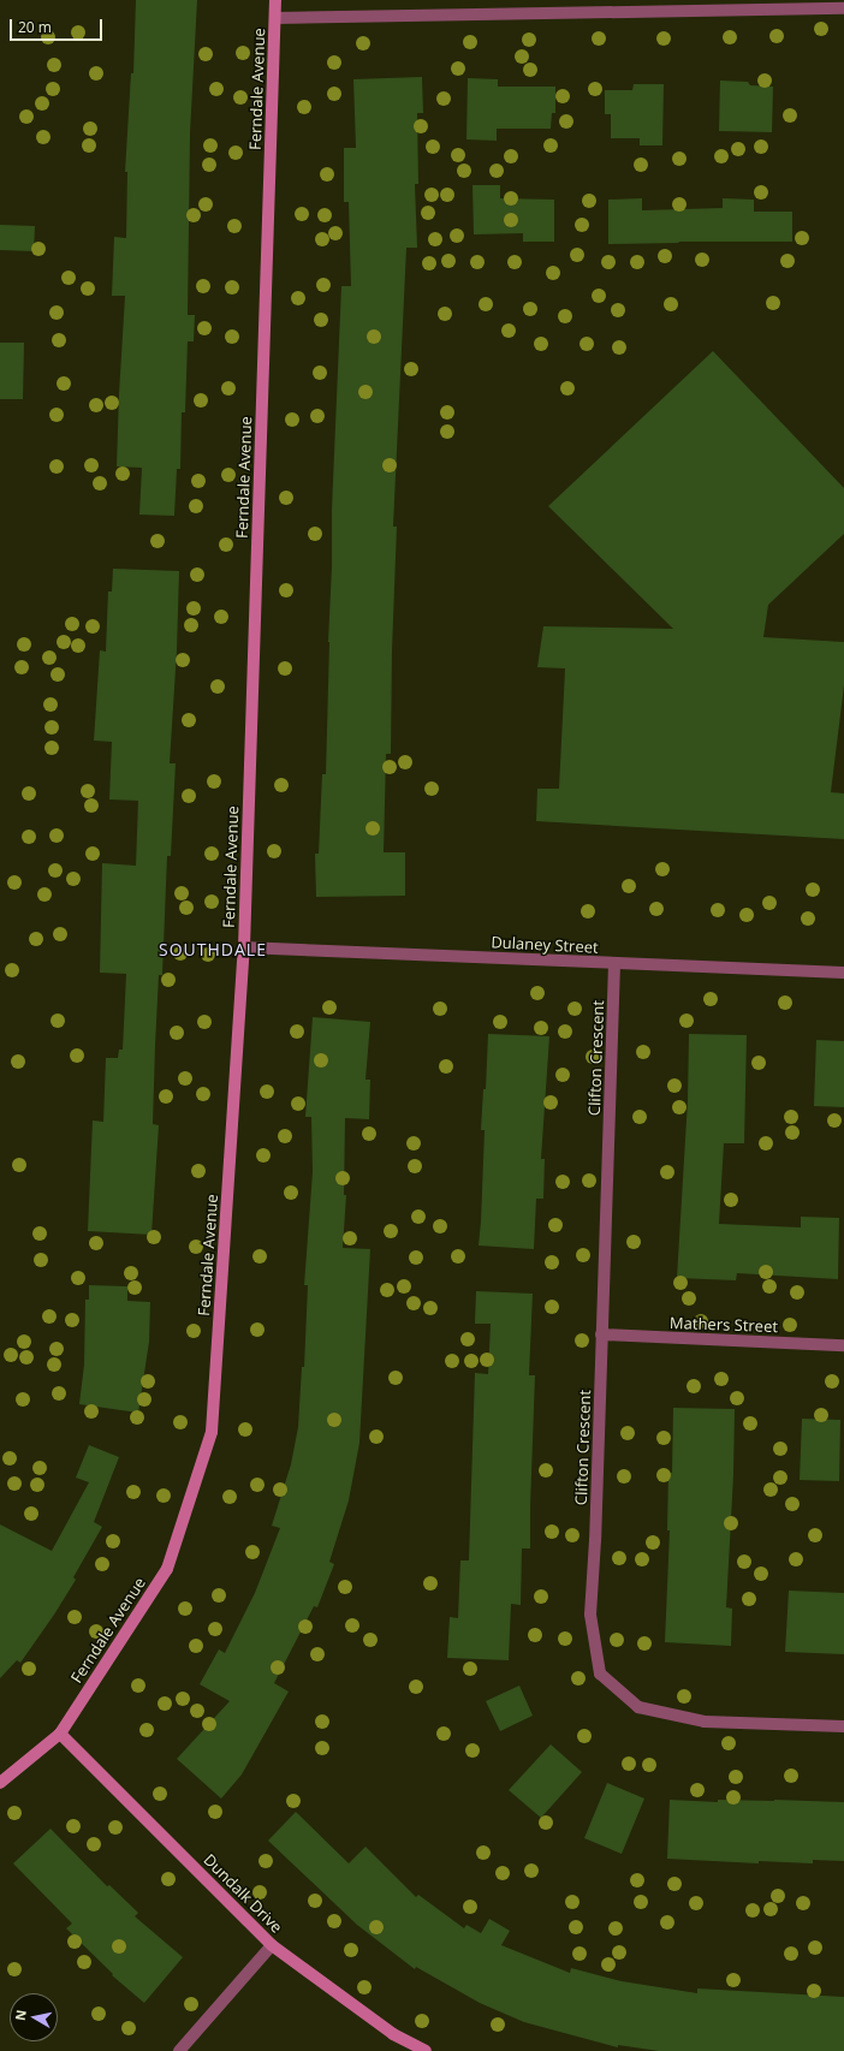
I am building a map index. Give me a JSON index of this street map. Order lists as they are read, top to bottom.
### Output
{
  "streets": {
    "street": [
      "Ferndale Avenue",
      "Dulaney Street",
      "Clifton Crescent",
      "Mathers Street",
      "Dundalk Drive"
    ]
  },
  "crossings": [
    ["Ferndale Avenue", "Dulaney Street"],
    ["Ferndale Avenue", "Dundalk Drive"],
    ["Dulaney Street", "Clifton Crescent"],
    ["Clifton Crescent", "Mathers Street"]
  ],
  "districts": ["SOUTHDALE"],
  "scale_bar": "20 m",
  "north": "left"
}
